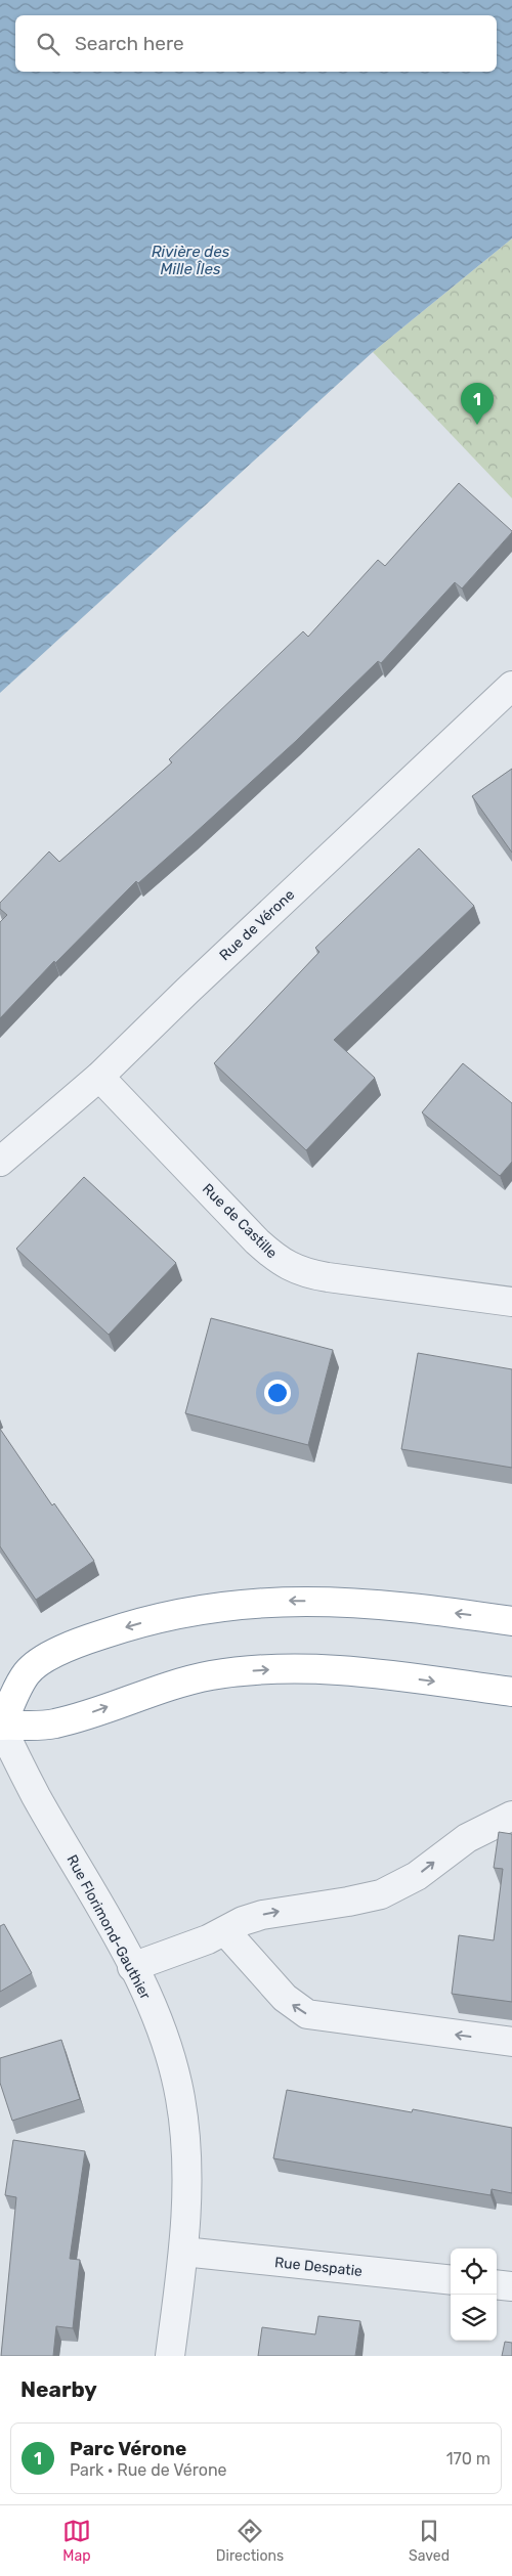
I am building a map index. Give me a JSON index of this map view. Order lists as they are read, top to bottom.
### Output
{
  "streets": {
    "street": [
      "Rue de Vérone",
      "Rue de Castille",
      "Rue Florimond-Gauthier",
      "Rue Despatie"
    ]
  },
  "crossings": [
    ["Rue de Vérone", "Rue de Castille"],
    ["Rue Florimond-Gauthier", "Rue Despatie"]
  ],
  "water": ["Rivière des Mille Îles"],
  "page": {
    "search": "Search here",
    "pins": "1",
    "heading": "Nearby",
    "list": [
      {
        "mark": "1",
        "name": "Parc Vérone",
        "note": "Park · Rue de Vérone",
        "value": "170 m"
      }
    ],
    "nav": ["Map", "Directions", "Saved"]
  }
}
